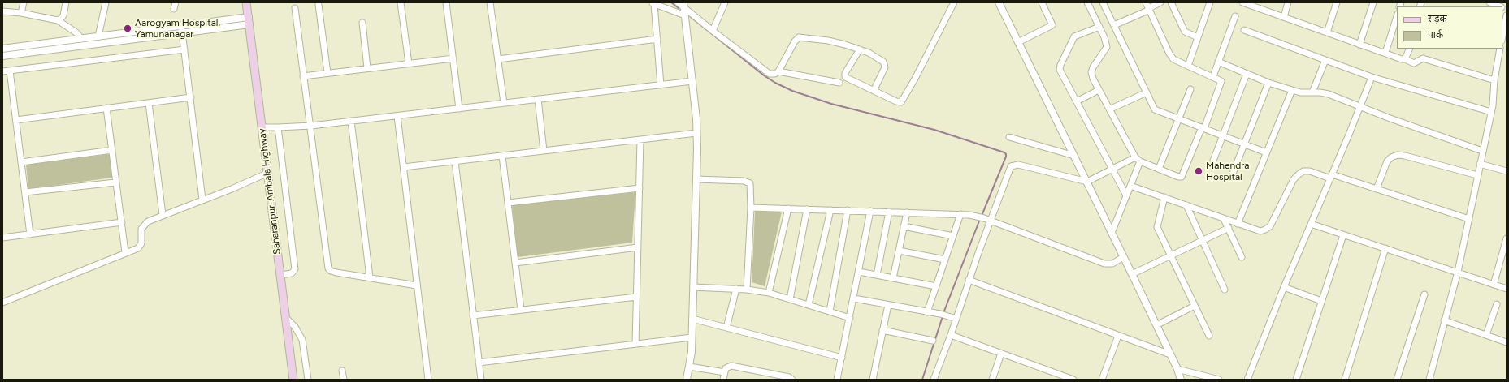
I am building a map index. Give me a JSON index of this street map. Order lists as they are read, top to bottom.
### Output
{
  "streets": {
    "main road": ["Saharanpur-Ambala Highway"]
  },
  "places": ["Aarogyam Hospital, Yamunanagar", "Mahendra Hospital"],
  "legend": ["सड़क", "पार्क"]
}
